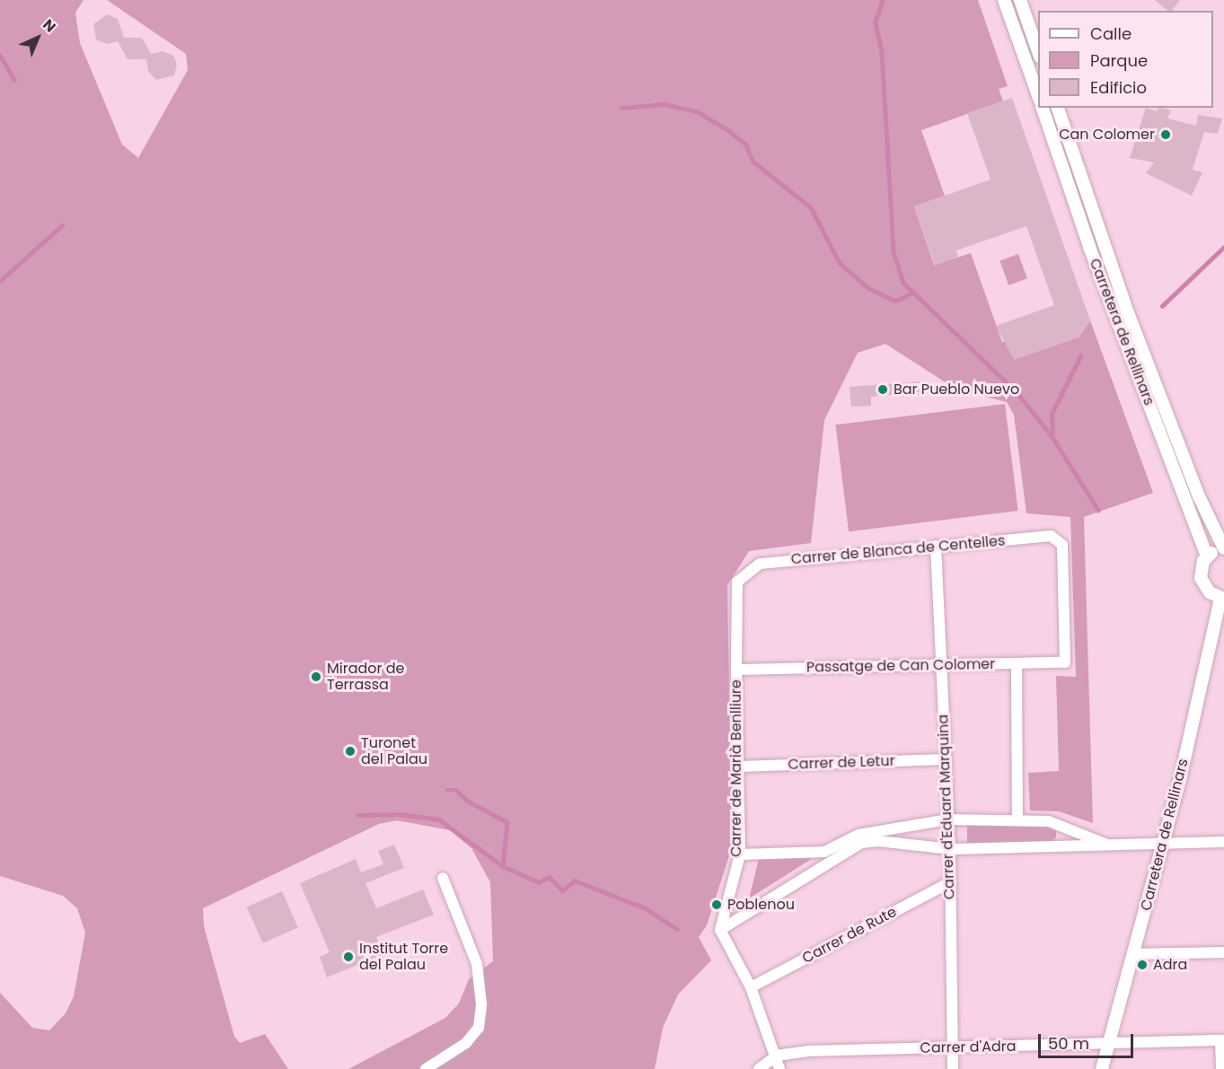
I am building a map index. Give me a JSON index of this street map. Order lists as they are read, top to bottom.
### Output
{
  "streets": {
    "street": [
      "Carretera de Rellinars",
      "Carrer de Blanca de Centelles",
      "Passatge de Can Colomer",
      "Carrer de Letur",
      "Carrer de Marià Benlliure",
      "Carrer d'Eduard Marquina",
      "Carrer de Rute",
      "Carrer d'Adra"
    ]
  },
  "crossings": [
    ["Carretera de Rellinars", "Carrer d'Adra"],
    ["Carrer de Blanca de Centelles", "Passatge de Can Colomer"],
    ["Carrer de Blanca de Centelles", "Carrer de Marià Benlliure"],
    ["Carrer de Blanca de Centelles", "Carrer d'Eduard Marquina"],
    ["Passatge de Can Colomer", "Carrer de Marià Benlliure"],
    ["Passatge de Can Colomer", "Carrer d'Eduard Marquina"],
    ["Carrer de Letur", "Carrer de Marià Benlliure"],
    ["Carrer de Letur", "Carrer d'Eduard Marquina"],
    ["Carrer d'Eduard Marquina", "Carrer de Rute"],
    ["Carrer d'Eduard Marquina", "Carrer d'Adra"]
  ],
  "places": [
    "Can Colomer",
    "Bar Pueblo Nuevo",
    "Mirador de Terrassa",
    "Turonet del Palau",
    "Poblenou",
    "Institut Torre del Palau",
    "Adra"
  ],
  "legend": ["Calle", "Parque", "Edificio"],
  "scale_bar": "50 m",
  "north": "top right"
}
